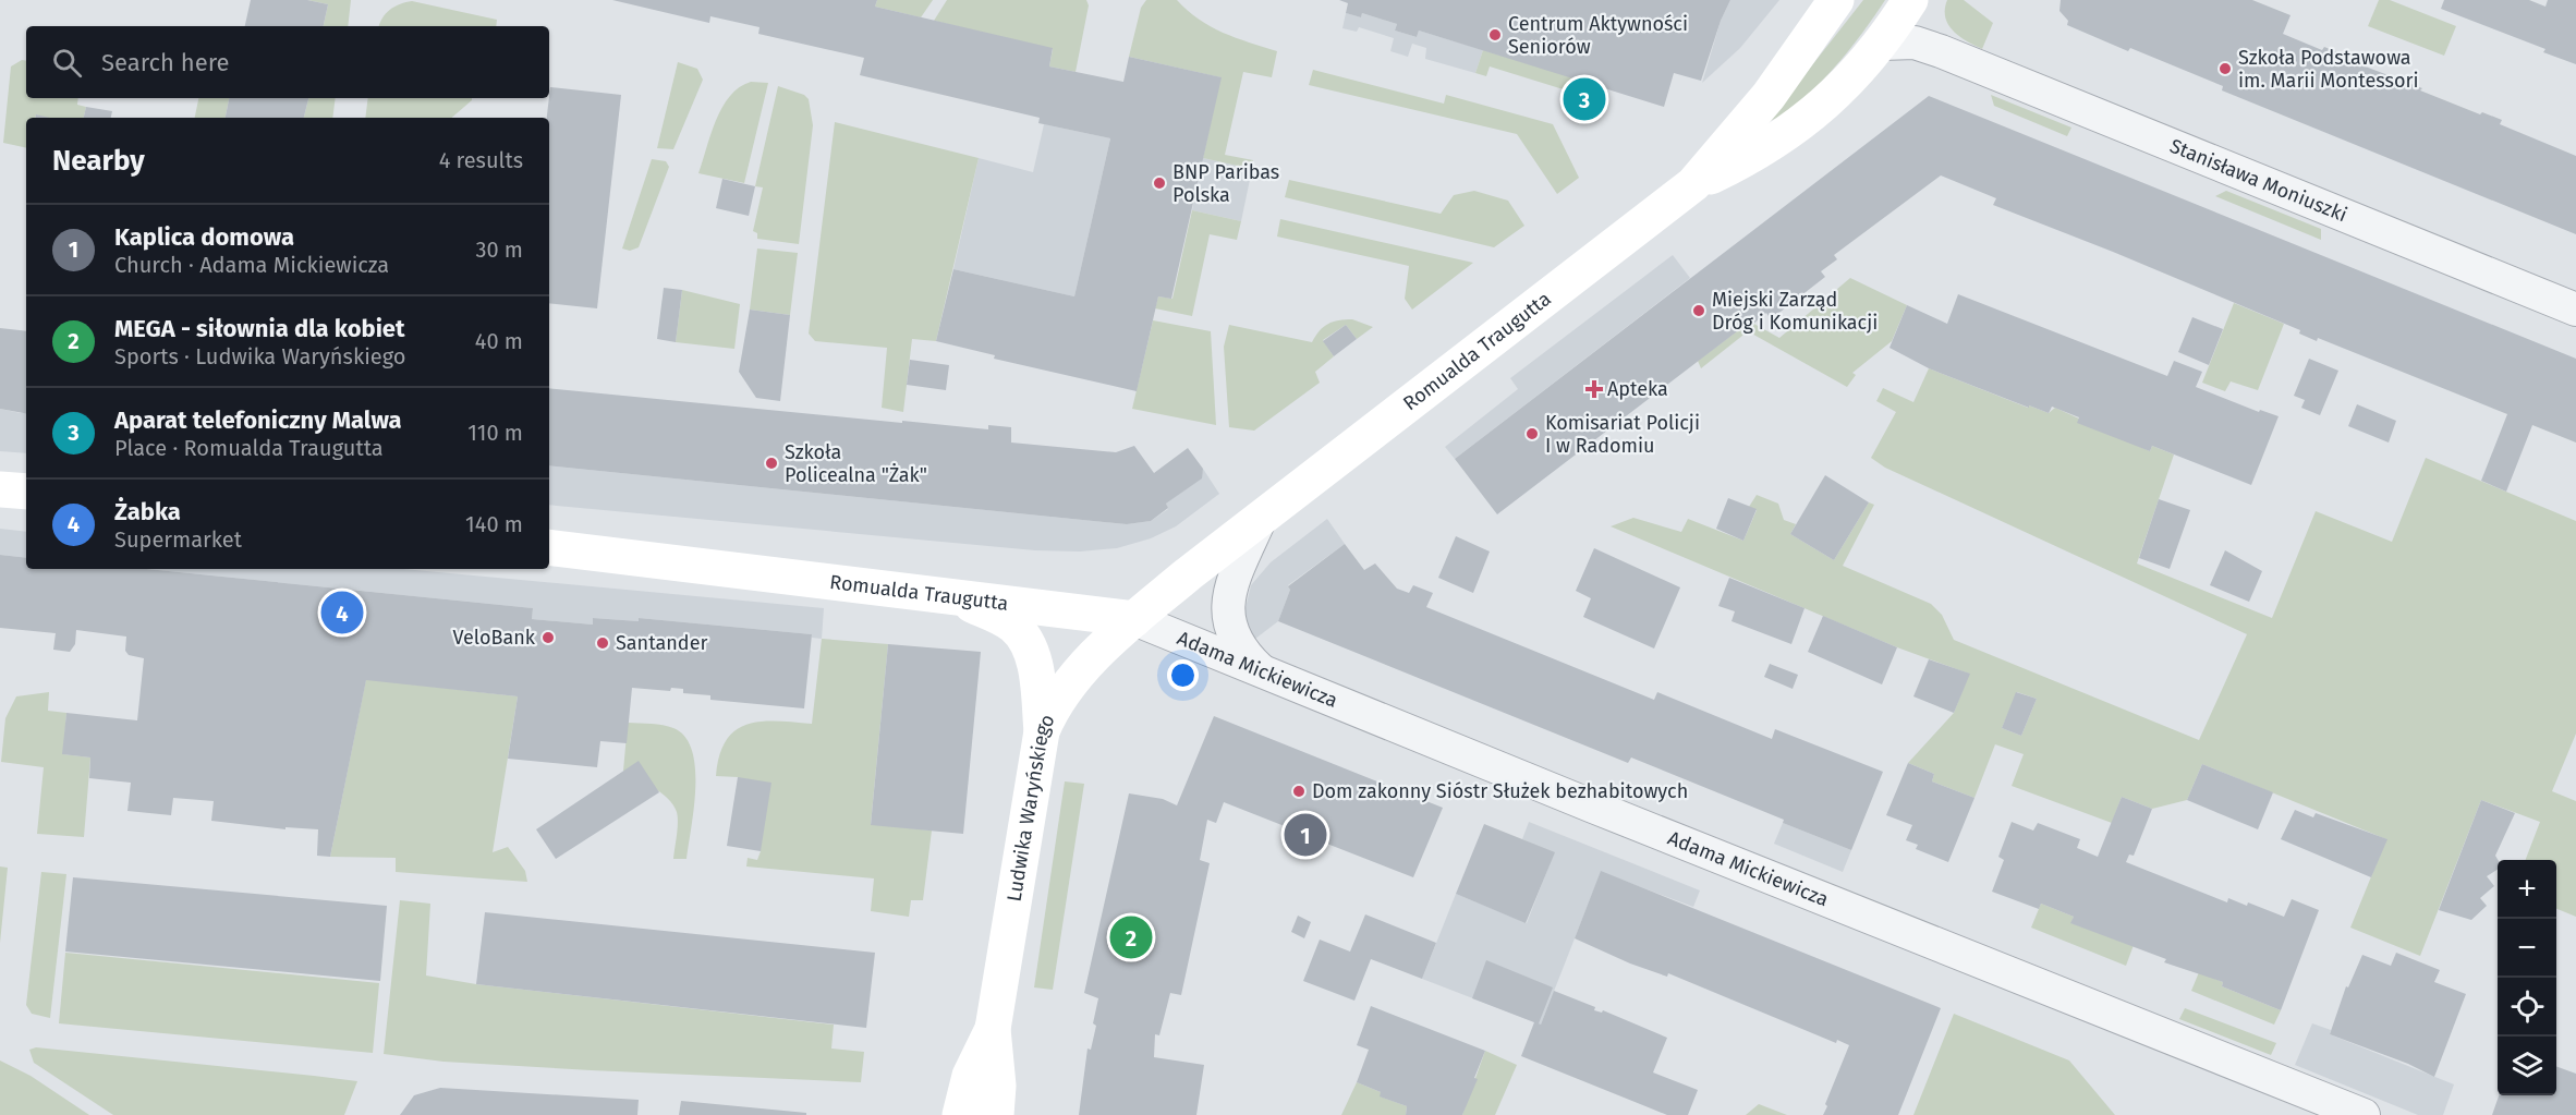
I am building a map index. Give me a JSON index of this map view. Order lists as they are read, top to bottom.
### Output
{
  "streets": {
    "street": [
      "Stanisława Moniuszki",
      "Romualda Traugutta",
      "Adama Mickiewicza",
      "Ludwika Waryńskiego"
    ]
  },
  "crossings": [
    ["Stanisława Moniuszki", "Romualda Traugutta"],
    ["Romualda Traugutta", "Adama Mickiewicza"],
    ["Romualda Traugutta", "Ludwika Waryńskiego"],
    ["Adama Mickiewicza", "Ludwika Waryńskiego"]
  ],
  "places": {
    "other": [
      "Centrum Aktywności Seniorów",
      "Szkoła Podstawowa im. Marii Montessori",
      "BNP Paribas Polska",
      "Miejski Zarząd Dróg i Komunikacji",
      "Komisariat Policji I w Radomiu",
      "Szkoła Policealna \"Żak\"",
      "VeloBank",
      "Santander",
      "Dom zakonny Sióstr Służek bezhabitowych"
    ],
    "health": ["Apteka"]
  },
  "page": {
    "search": "Search here",
    "pins": [
      "3",
      "4",
      "1",
      "2"
    ],
    "heading": ["Nearby", "4 results"],
    "list": [
      {
        "mark": "1",
        "name": "Kaplica domowa",
        "note": "Church · Adama Mickiewicza",
        "value": "30 m"
      },
      {
        "mark": "2",
        "name": "MEGA - siłownia dla kobiet",
        "note": "Sports · Ludwika Waryńskiego",
        "value": "40 m"
      },
      {
        "mark": "3",
        "name": "Aparat telefoniczny Malwa",
        "note": "Place · Romualda Traugutta",
        "value": "110 m"
      },
      {
        "mark": "4",
        "name": "Żabka",
        "note": "Supermarket",
        "value": "140 m"
      }
    ],
    "map_buttons": ["+", "−"]
  }
}
